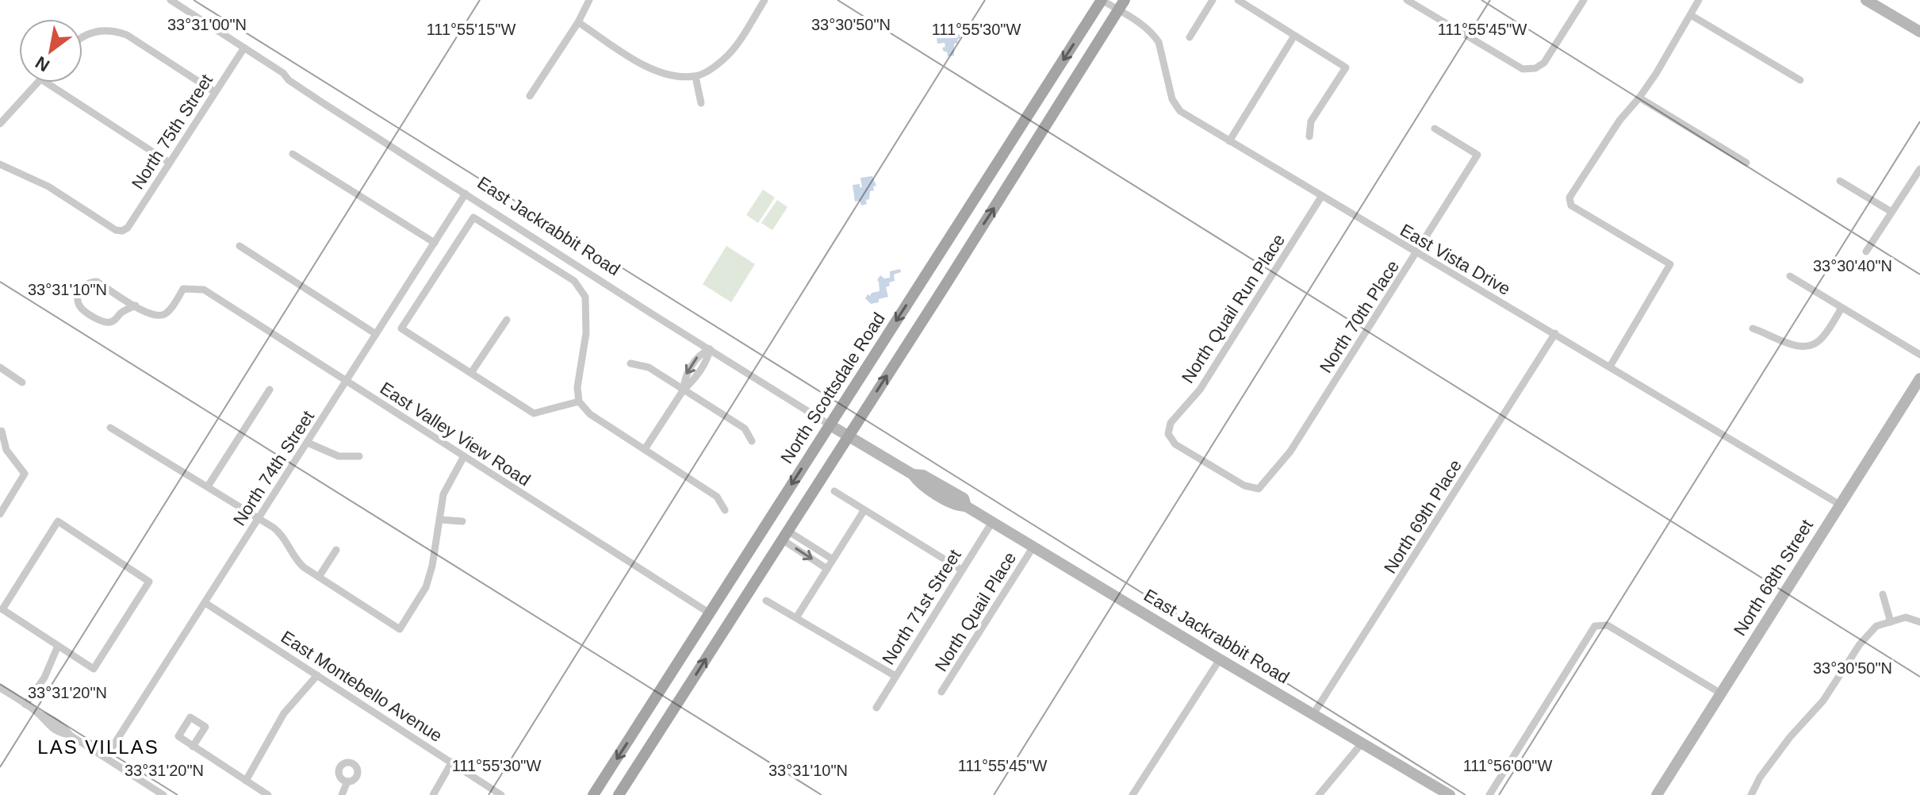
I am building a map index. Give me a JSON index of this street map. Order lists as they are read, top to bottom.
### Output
{
  "streets": {
    "main road": ["North Scottsdale Road"],
    "street": [
      "North 75th Street",
      "East Jackrabbit Road",
      "East Vista Drive",
      "North Quail Run Place",
      "North 70th Place",
      "East Valley View Road",
      "North 74th Street",
      "North 69th Place",
      "North 68th Street",
      "North 71st Street",
      "North Quail Place",
      "East Montebello Avenue"
    ]
  },
  "crossings": [
    ["North 75th Street", "East Jackrabbit Road"],
    ["East Jackrabbit Road", "North Scottsdale Road"],
    ["East Jackrabbit Road", "North 74th Street"],
    ["East Jackrabbit Road", "North 69th Place"],
    ["East Jackrabbit Road", "North 71st Street"],
    ["East Jackrabbit Road", "North Quail Place"],
    ["East Vista Drive", "North Quail Run Place"],
    ["East Vista Drive", "North 70th Place"],
    ["East Vista Drive", "North Scottsdale Road"],
    ["East Vista Drive", "North 69th Place"],
    ["East Vista Drive", "North 68th Street"],
    ["North Quail Run Place", "North 70th Place"],
    ["North Scottsdale Road", "East Valley View Road"],
    ["East Valley View Road", "North 74th Street"],
    ["North 74th Street", "East Montebello Avenue"]
  ],
  "districts": ["LAS VILLAS"],
  "north": "bottom left",
  "coordinates": [
    "33°31'00\"N",
    "33°30'50\"N",
    "111°55'15\"W",
    "111°55'30\"W",
    "111°55'45\"W",
    "33°30'40\"N",
    "33°31'10\"N",
    "33°31'20\"N",
    "111°56'00\"W"
  ]
}
